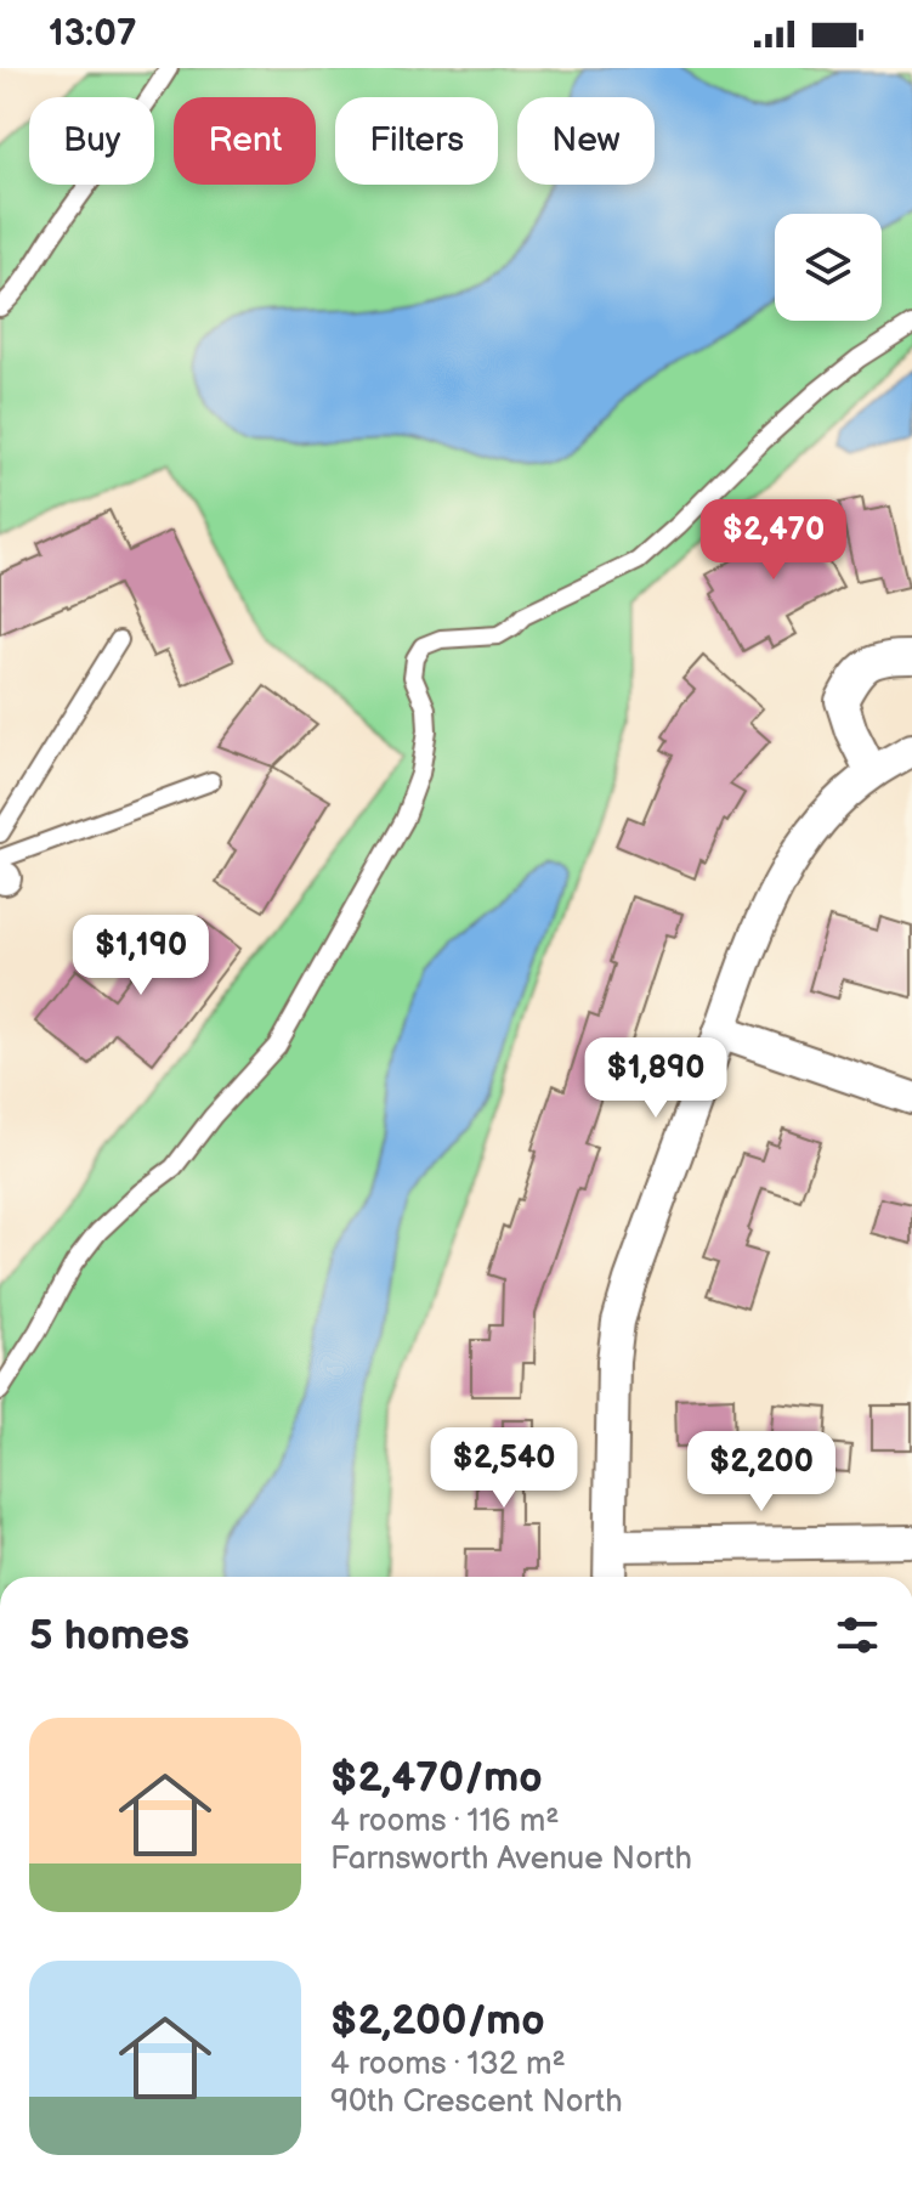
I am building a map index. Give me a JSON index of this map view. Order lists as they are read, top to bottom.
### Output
{
  "page": {
    "status": "13:07",
    "chip": [
      "Buy",
      "Rent",
      "Filters",
      "New"
    ],
    "price": [
      "$2,470",
      "$1,190",
      "$1,890",
      "$2,540",
      "$2,200"
    ],
    "heading": "5 homes",
    "list": [
      {
        "name": "$2,470/mo",
        "note": "4 rooms · 116 m² · Farnsworth Avenue North"
      },
      {
        "name": "$2,200/mo",
        "note": "4 rooms · 132 m² · 90th Crescent North"
      }
    ]
  }
}
